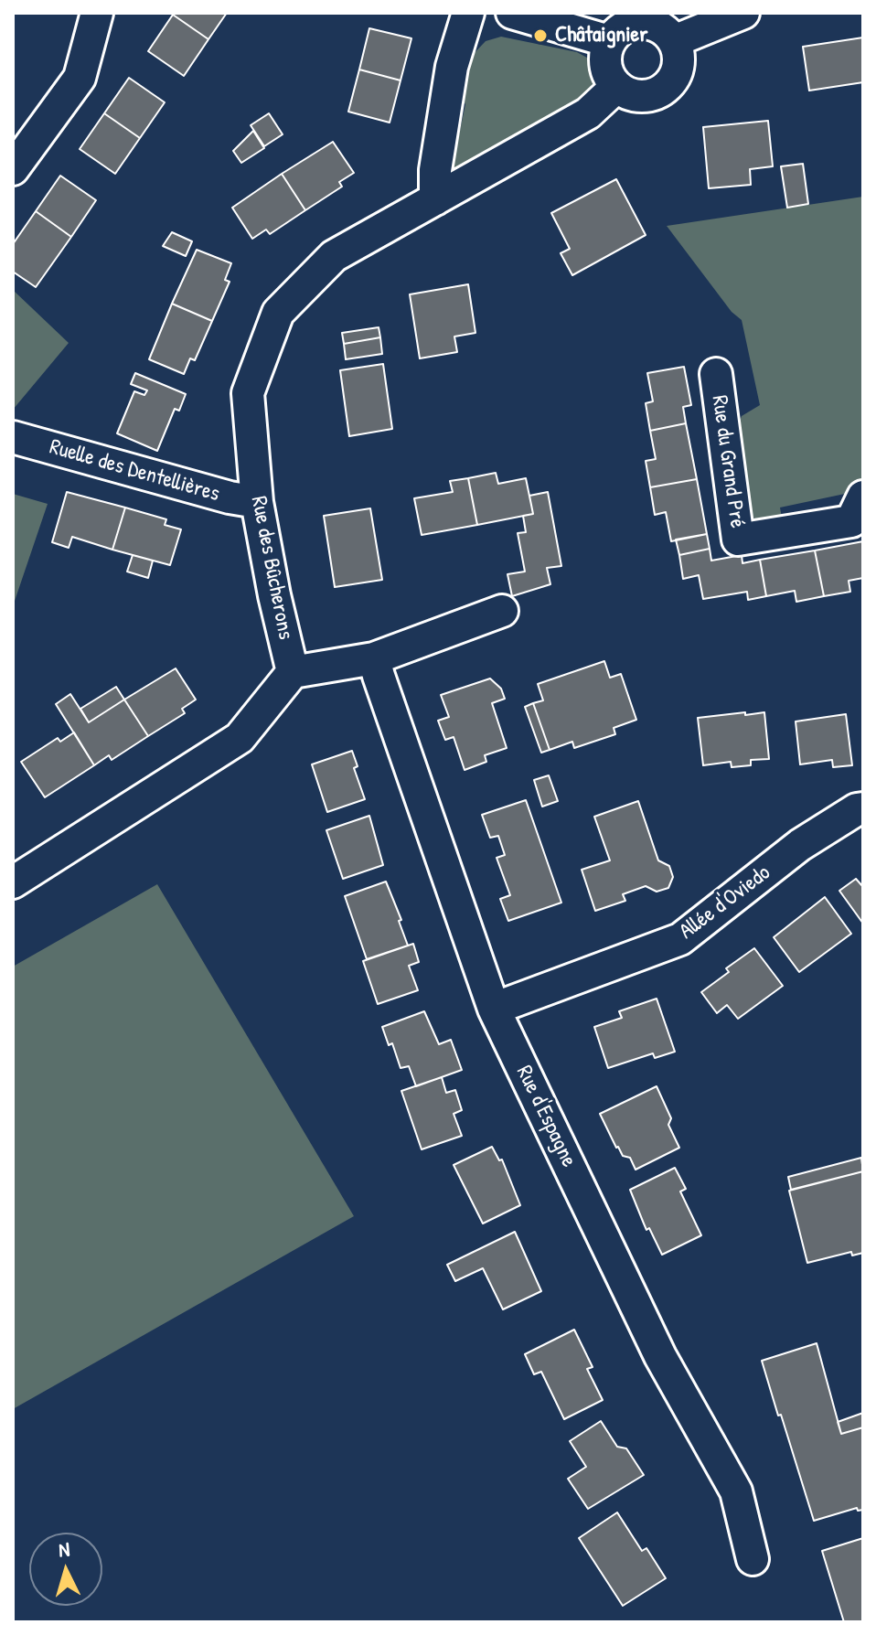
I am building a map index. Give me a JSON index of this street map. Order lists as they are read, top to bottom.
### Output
{
  "streets": {
    "street": [
      "Rue du Grand Pré",
      "Ruelle des Dentellières",
      "Rue des Bûcherons",
      "Allée d'Oviedo",
      "Rue d'Espagne"
    ]
  },
  "crossings": [
    ["Ruelle des Dentellières", "Rue des Bûcherons"],
    ["Allée d'Oviedo", "Rue d'Espagne"]
  ],
  "places": ["Châtaignier"],
  "north": "top"
}
